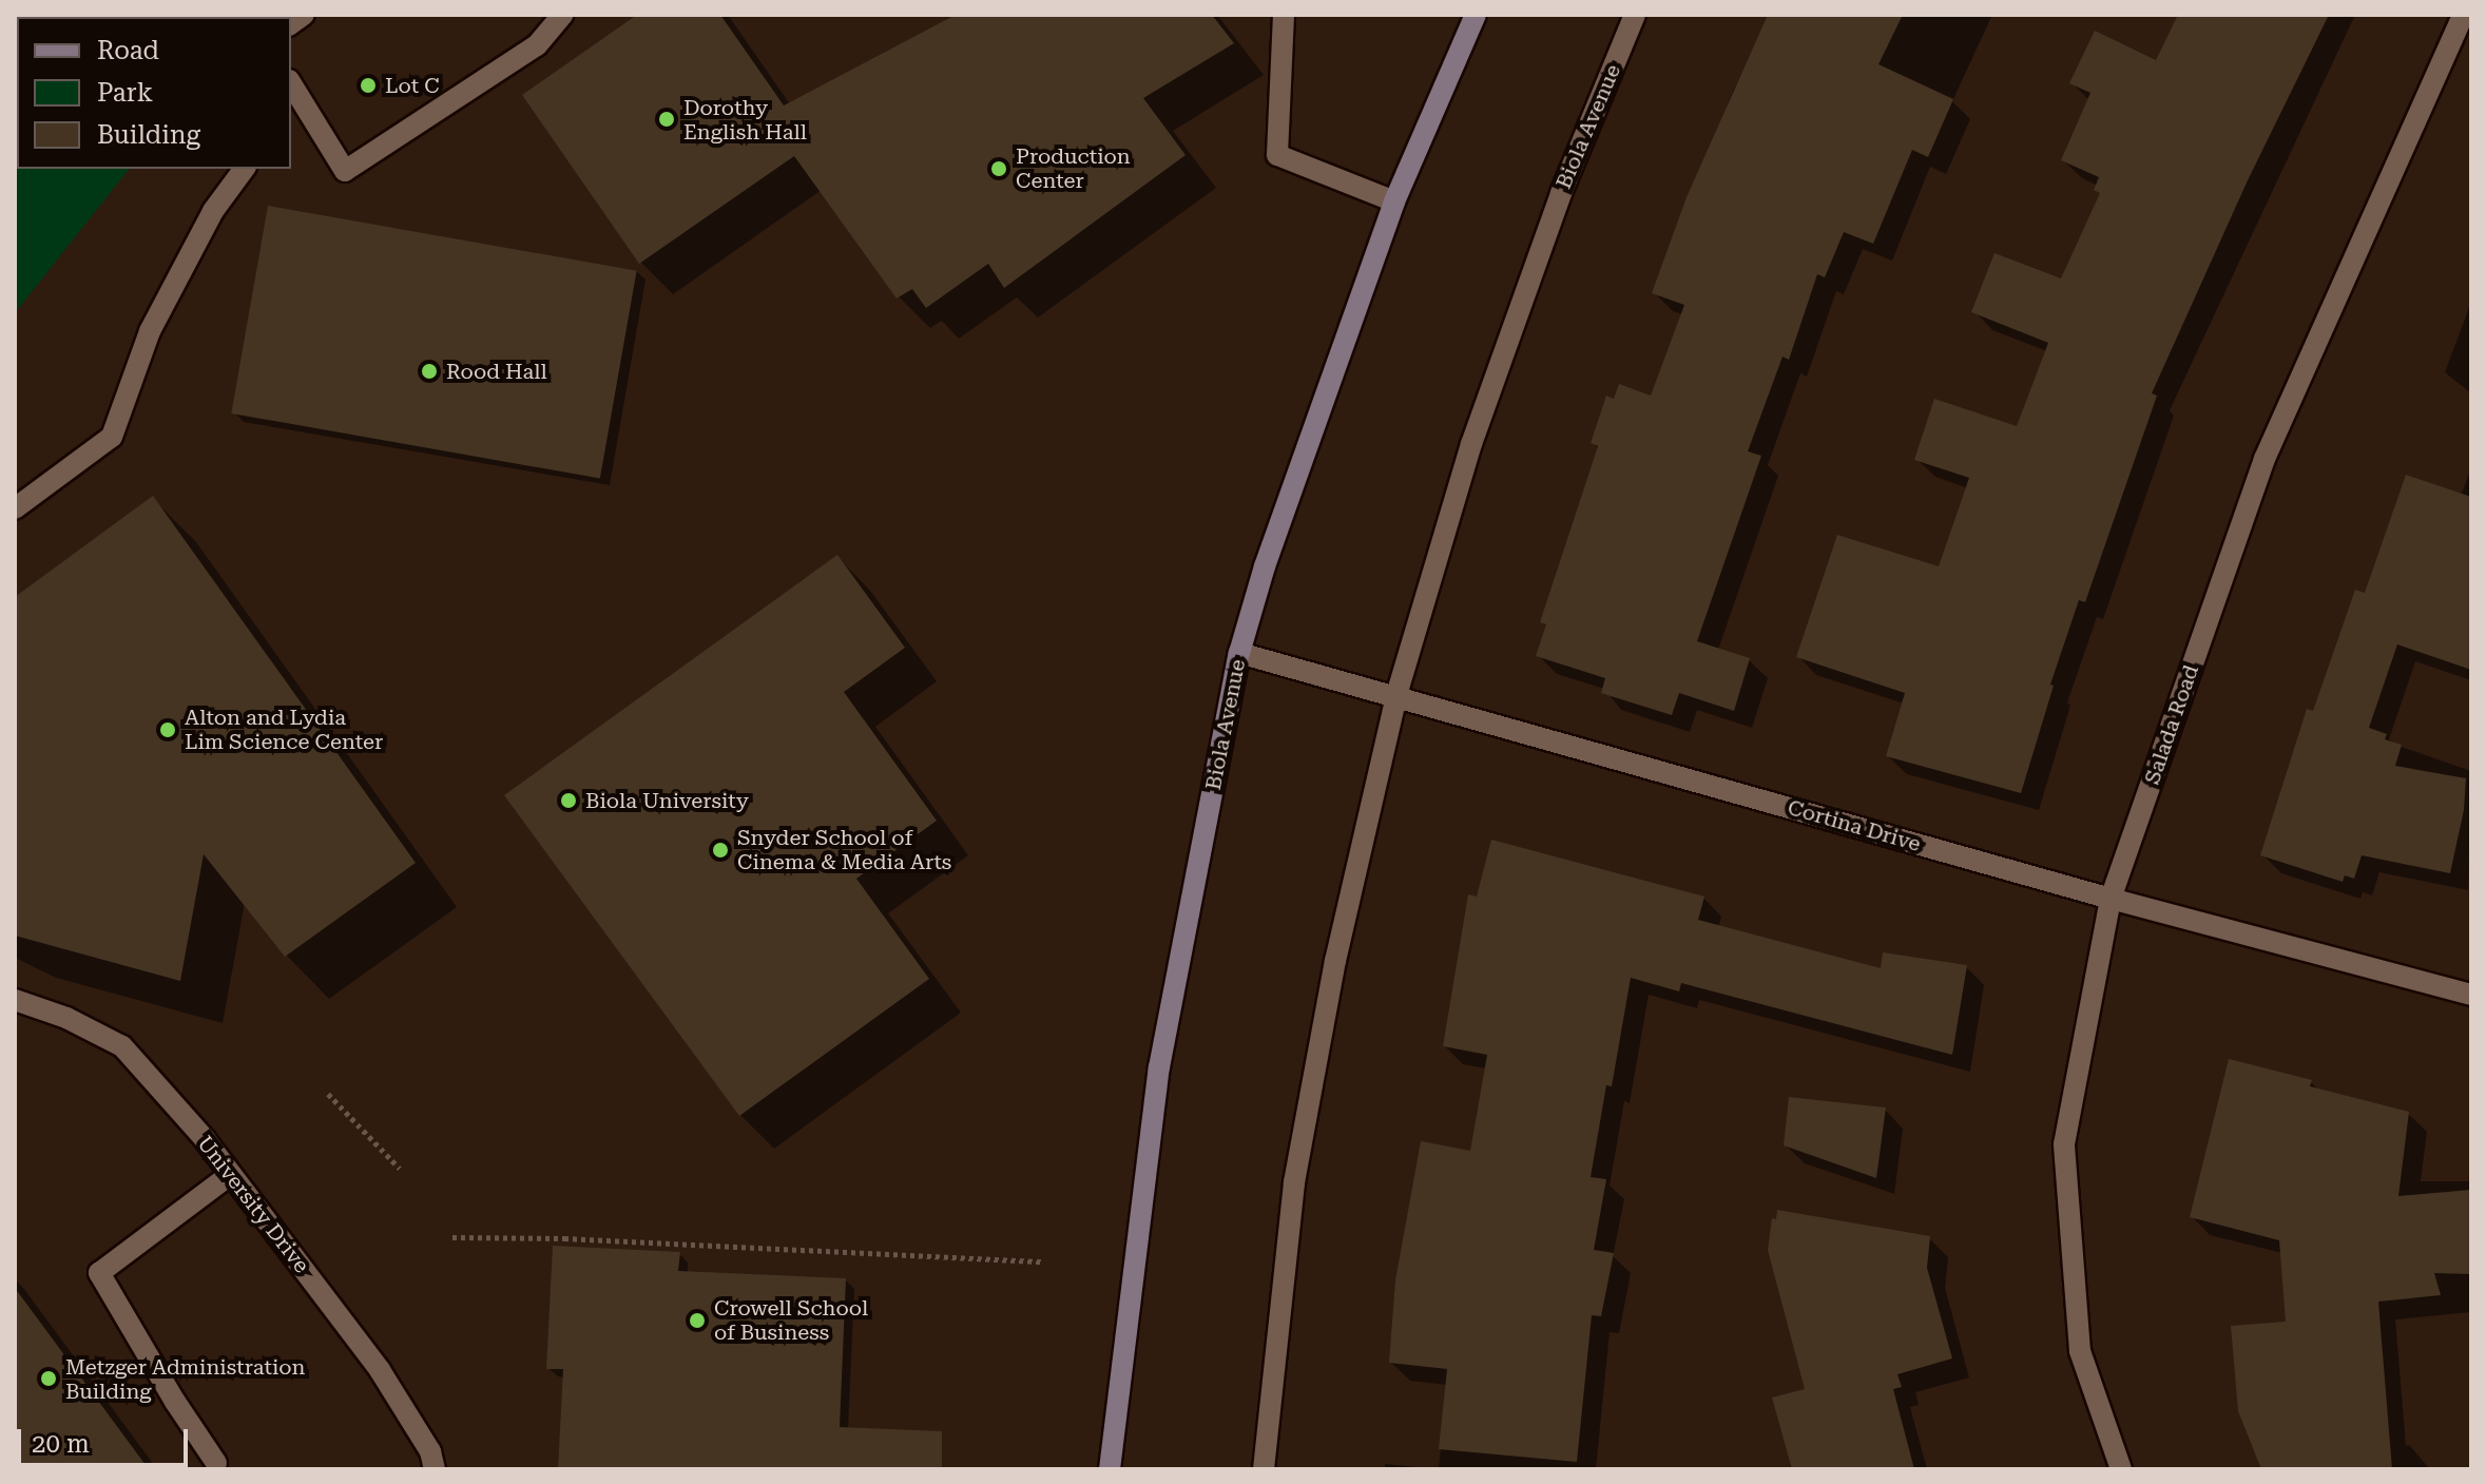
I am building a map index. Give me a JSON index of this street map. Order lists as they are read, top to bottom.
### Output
{
  "streets": {
    "street": [
      "Biola Avenue",
      "Salada Road",
      "Cortina Drive",
      "University Drive"
    ]
  },
  "crossings": [
    ["Biola Avenue", "Cortina Drive"],
    ["Salada Road", "Cortina Drive"]
  ],
  "places": [
    "Lot C",
    "Dorothy English Hall",
    "Production Center",
    "Rood Hall",
    "Alton and Lydia Lim Science Center",
    "Biola University",
    "Snyder School of Cinema & Media Arts",
    "Crowell School of Business",
    "Metzger Administration Building"
  ],
  "legend": ["Road", "Park", "Building"],
  "scale_bar": "20 m"
}
